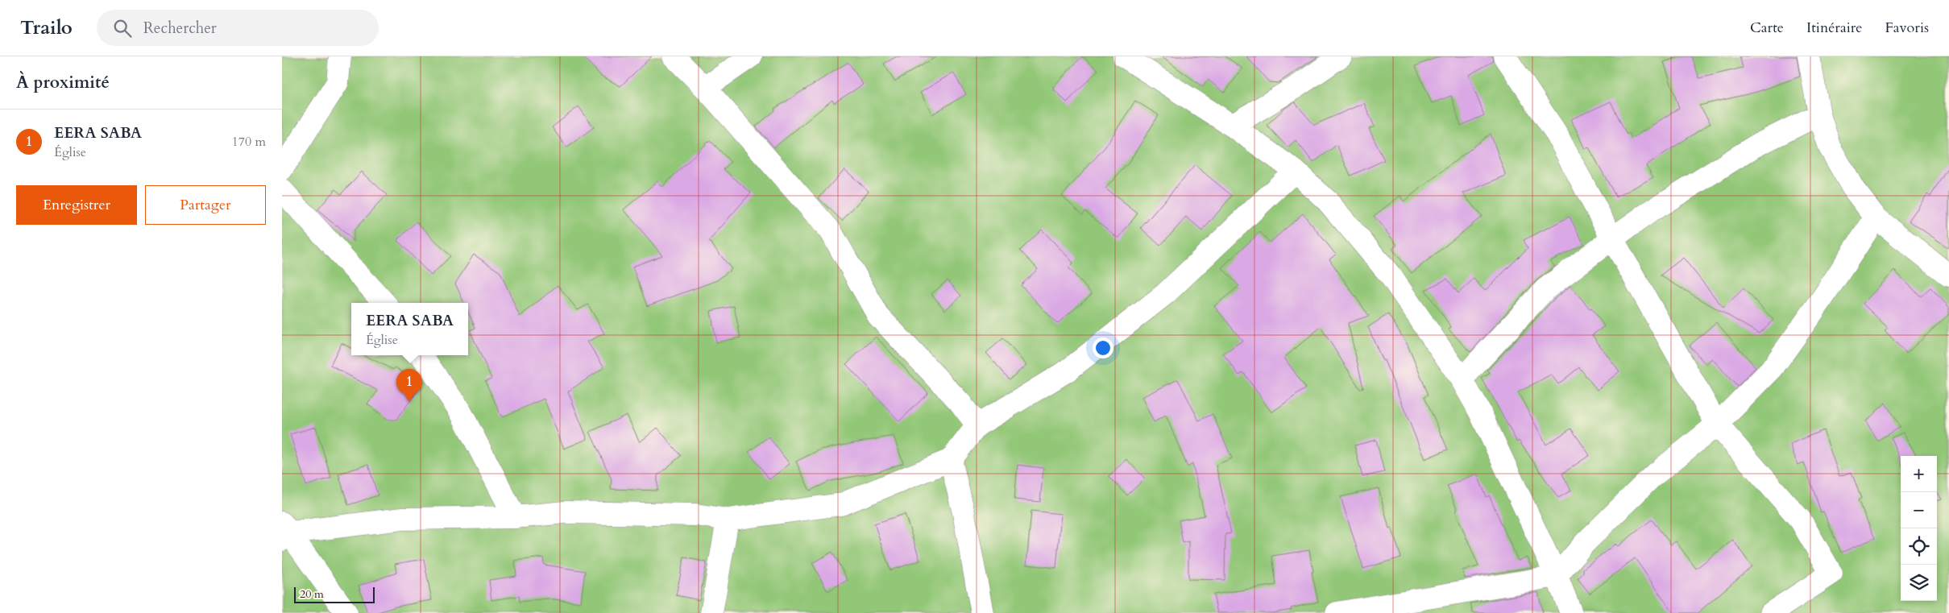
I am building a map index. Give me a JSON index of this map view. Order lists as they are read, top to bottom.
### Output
{
  "scale_bar": "20 m",
  "page": {
    "header": "Trailo",
    "search": "Rechercher",
    "nav": ["Carte", "Itinéraire", "Favoris"],
    "heading": "À proximité",
    "list": [
      {
        "mark": "1",
        "name": "EERA SABA",
        "note": "Église",
        "value": "170 m"
      }
    ],
    "buttons": ["Enregistrer", "Partager"],
    "popup": ["EERA SABA", "Église"],
    "pins": "1",
    "map_buttons": ["+", "−"],
    "scale": "20 m"
  }
}
